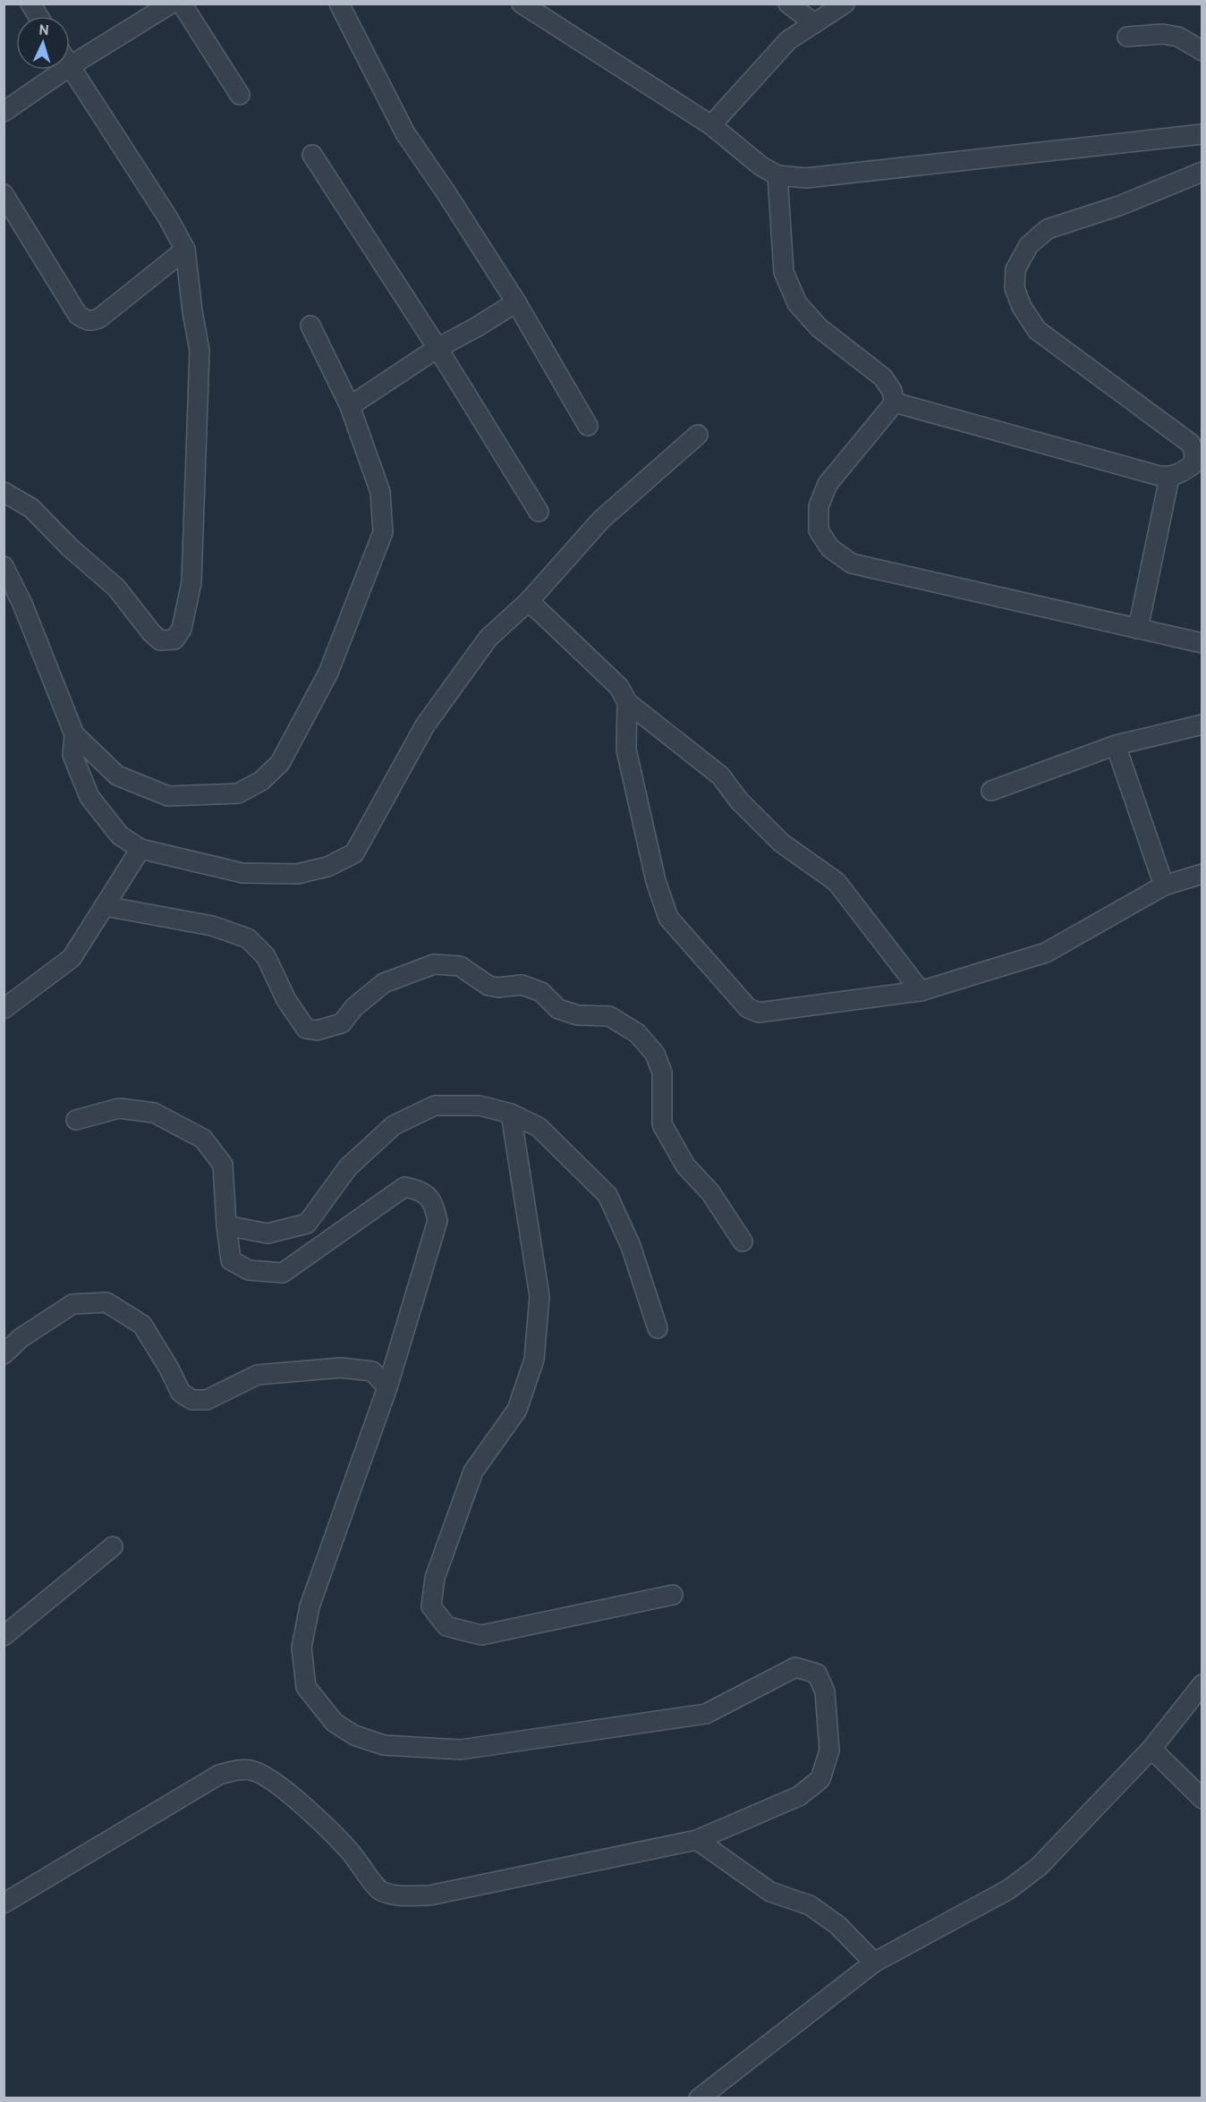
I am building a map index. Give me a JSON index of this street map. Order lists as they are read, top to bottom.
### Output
{
  "north": "top"
}
